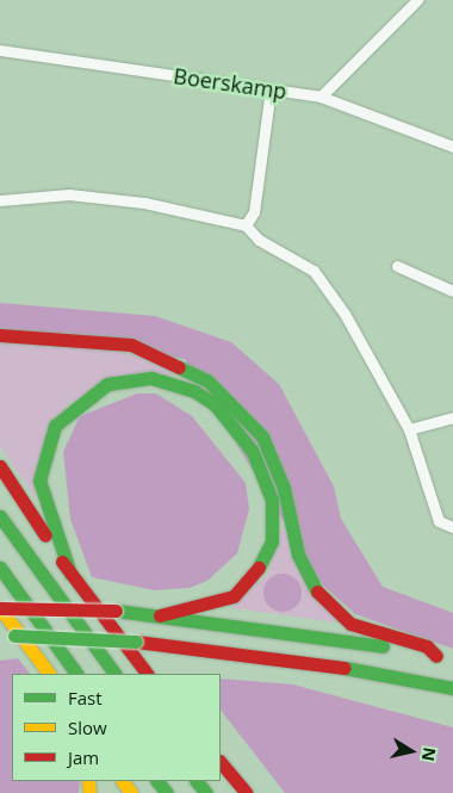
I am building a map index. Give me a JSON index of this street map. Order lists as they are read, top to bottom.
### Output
{
  "streets": {
    "street": ["Boerskamp"]
  },
  "legend": ["Fast", "Slow", "Jam"],
  "north": "right"
}
